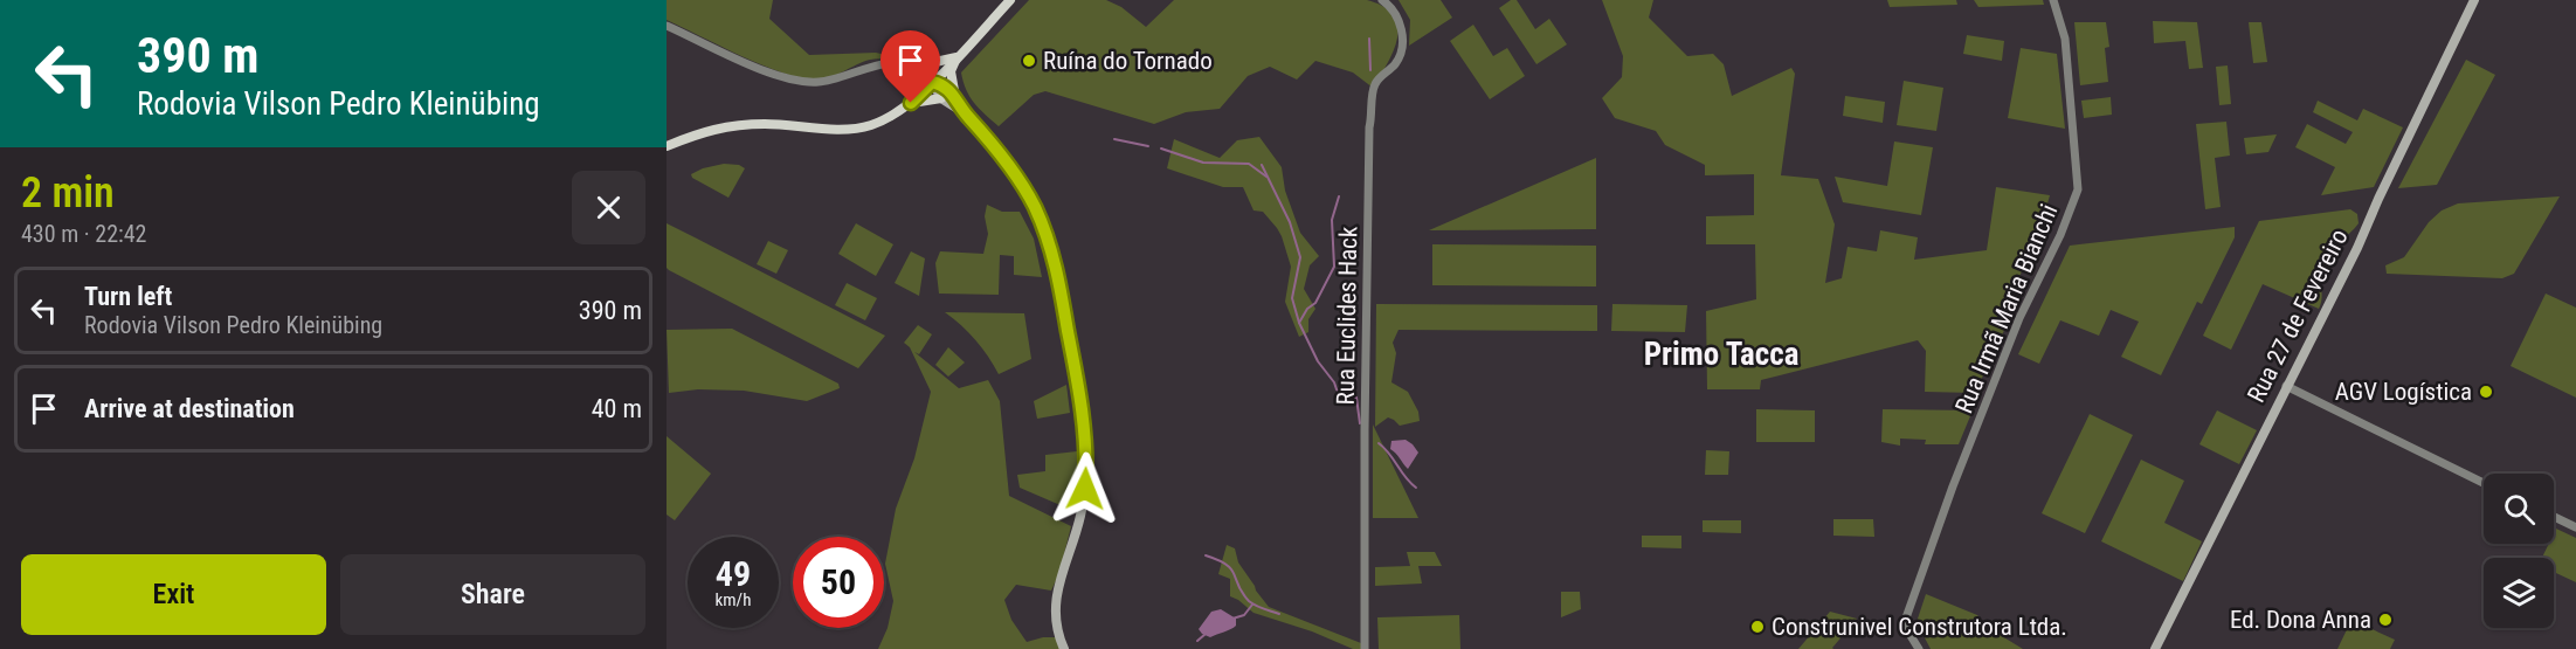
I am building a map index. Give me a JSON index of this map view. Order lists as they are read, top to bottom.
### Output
{
  "streets": {
    "main road": ["Rua 27 de Fevereiro"],
    "street": ["Rua Irmã Maria Bianchi", "Rua Euclides Hack"]
  },
  "districts": ["Primo Tacca"],
  "places": [
    "Ruína do Tornado",
    "AGV Logística",
    "Ed. Dona Anna",
    "Construnivel Construtora Ltda."
  ],
  "page": {
    "turn": ["390 m", "Rodovia Vilson Pedro Kleinübing"],
    "heading": ["2 min", "430 m · 22:42"],
    "list": [
      {
        "name": "Turn left",
        "note": "Rodovia Vilson Pedro Kleinübing",
        "value": "390 m"
      },
      {
        "name": "Arrive at destination",
        "value": "40 m"
      }
    ],
    "speed": "49 km/h",
    "limit": "50",
    "buttons": ["Exit", "Share"]
  }
}
